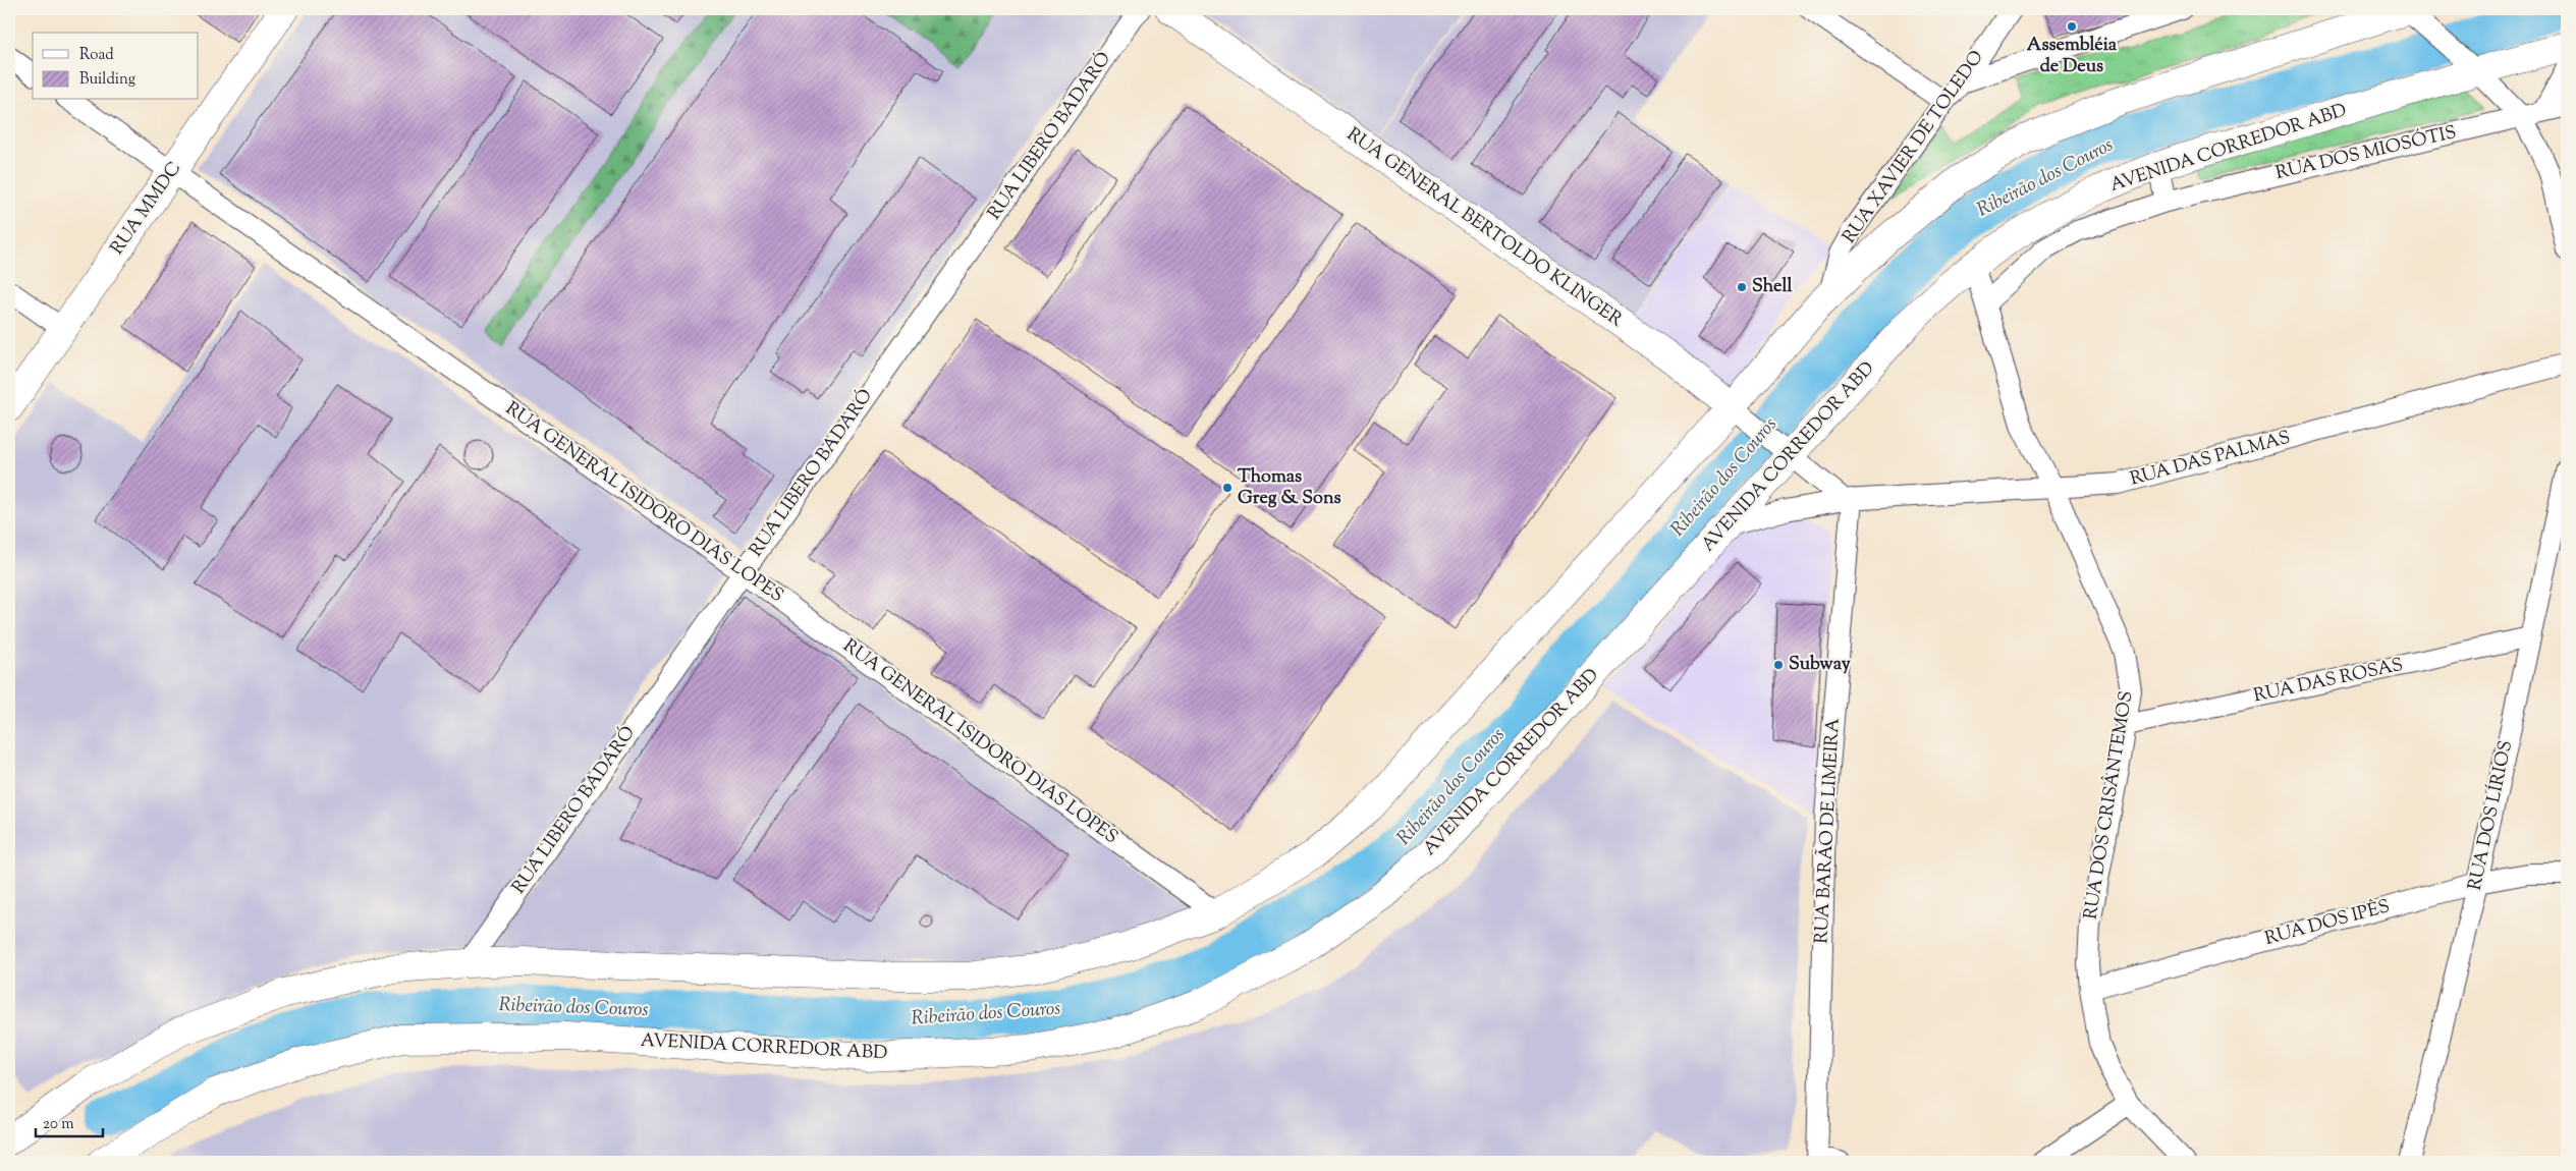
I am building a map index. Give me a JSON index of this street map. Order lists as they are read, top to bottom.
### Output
{
  "streets": {
    "main road": ["AVENIDA CORREDOR ABD", "RUA MMDC", "RUA GENERAL BERTOLDO KLINGER"],
    "street": [
      "RUA LIBERO BADARÓ",
      "RUA XAVIER DE TOLEDO",
      "RUA DOS MIOSÓTIS",
      "RUA DAS PALMAS",
      "RUA GENERAL ISIDORO DIAS LOPES",
      "RUA DAS ROSAS",
      "RUA DOS CRISÂNTEMOS",
      "RUA DOS LÍRIOS",
      "RUA BARÃO DE LIMEIRA",
      "RUA DOS IPÊS"
    ]
  },
  "crossings": [
    ["RUA LIBERO BADARÓ", "RUA GENERAL ISIDORO DIAS LOPES"],
    ["AVENIDA CORREDOR ABD", "RUA GENERAL BERTOLDO KLINGER"],
    ["AVENIDA CORREDOR ABD", "RUA DAS PALMAS"],
    ["AVENIDA CORREDOR ABD", "RUA DOS CRISÂNTEMOS"],
    ["RUA DOS MIOSÓTIS", "RUA DOS CRISÂNTEMOS"],
    ["RUA MMDC", "RUA GENERAL ISIDORO DIAS LOPES"],
    ["RUA DAS PALMAS", "RUA DOS CRISÂNTEMOS"],
    ["RUA DAS PALMAS", "RUA BARÃO DE LIMEIRA"],
    ["RUA DAS ROSAS", "RUA DOS CRISÂNTEMOS"],
    ["RUA DAS ROSAS", "RUA DOS LÍRIOS"],
    ["RUA DOS CRISÂNTEMOS", "RUA DOS IPÊS"],
    ["RUA DOS LÍRIOS", "RUA DOS IPÊS"]
  ],
  "water": ["Ribeirão dos Couros"],
  "places": [
    "Assembléia de Deus",
    "Shell",
    "Thomas Greg & Sons",
    "Subway"
  ],
  "legend": ["Road", "Building"],
  "scale_bar": "20 m"
}
